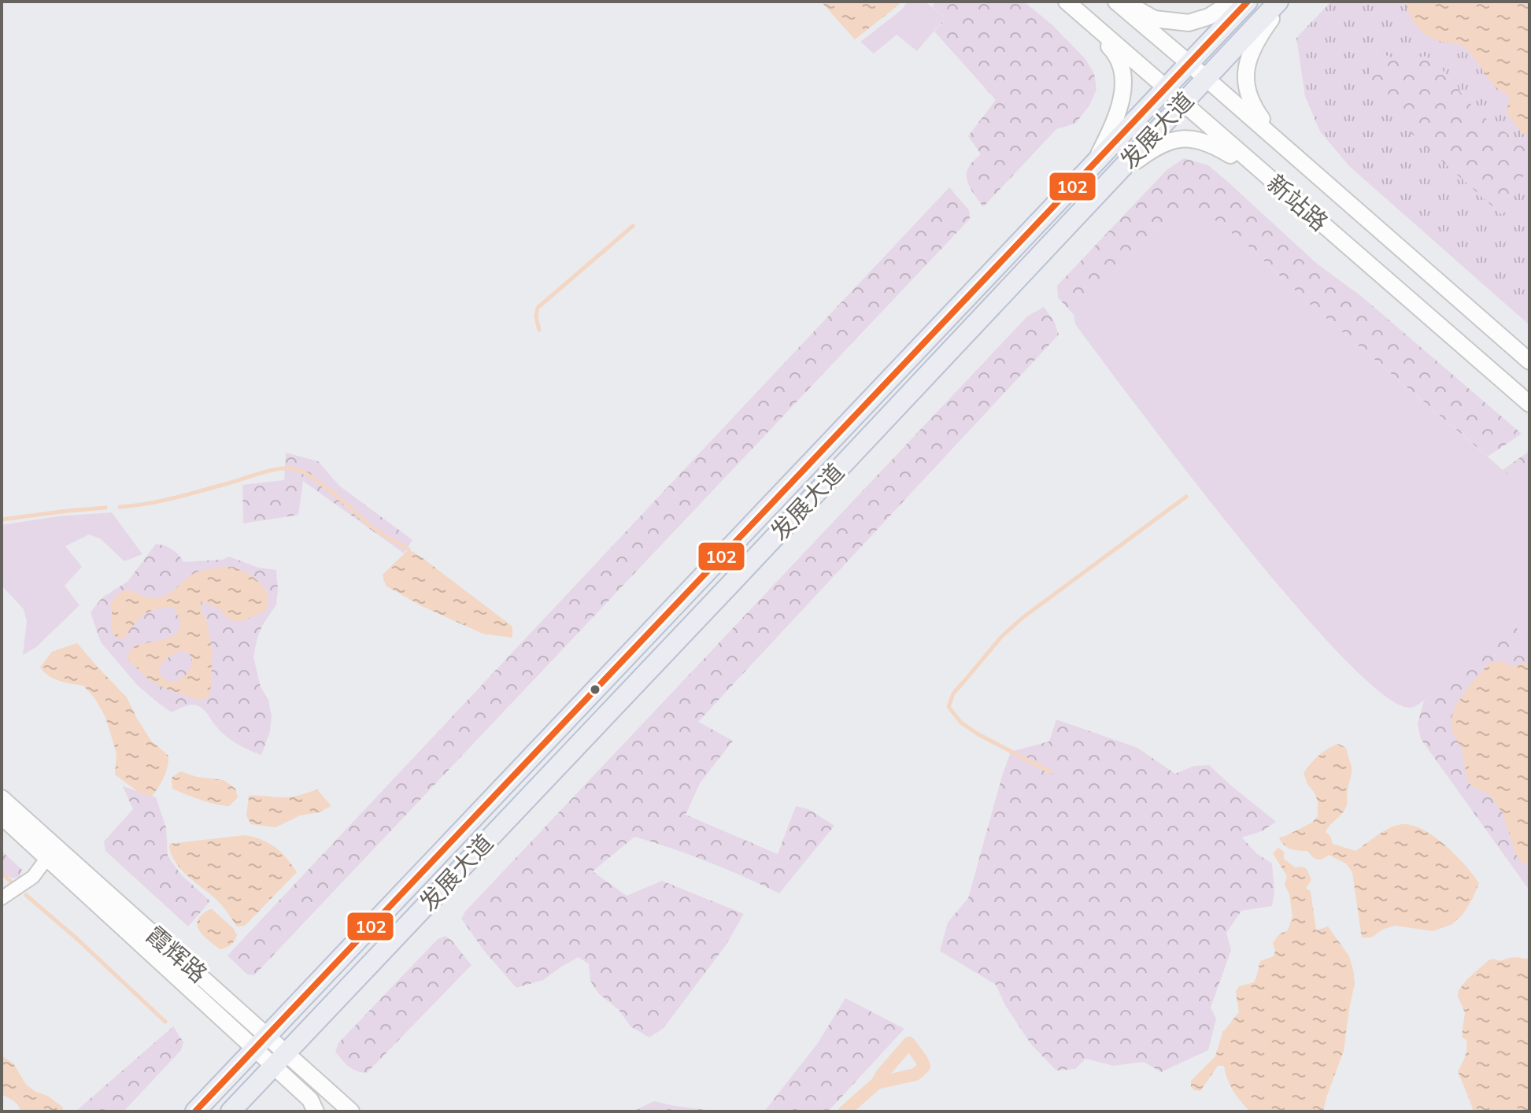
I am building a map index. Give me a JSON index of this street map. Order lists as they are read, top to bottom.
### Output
{
  "streets": {
    "main road": ["发展大道"],
    "street": ["新站路", "霞辉路"]
  },
  "crossings": [
    ["发展大道", "新站路"],
    ["发展大道", "霞辉路"]
  ],
  "lines": ["transit line 102"]
}
